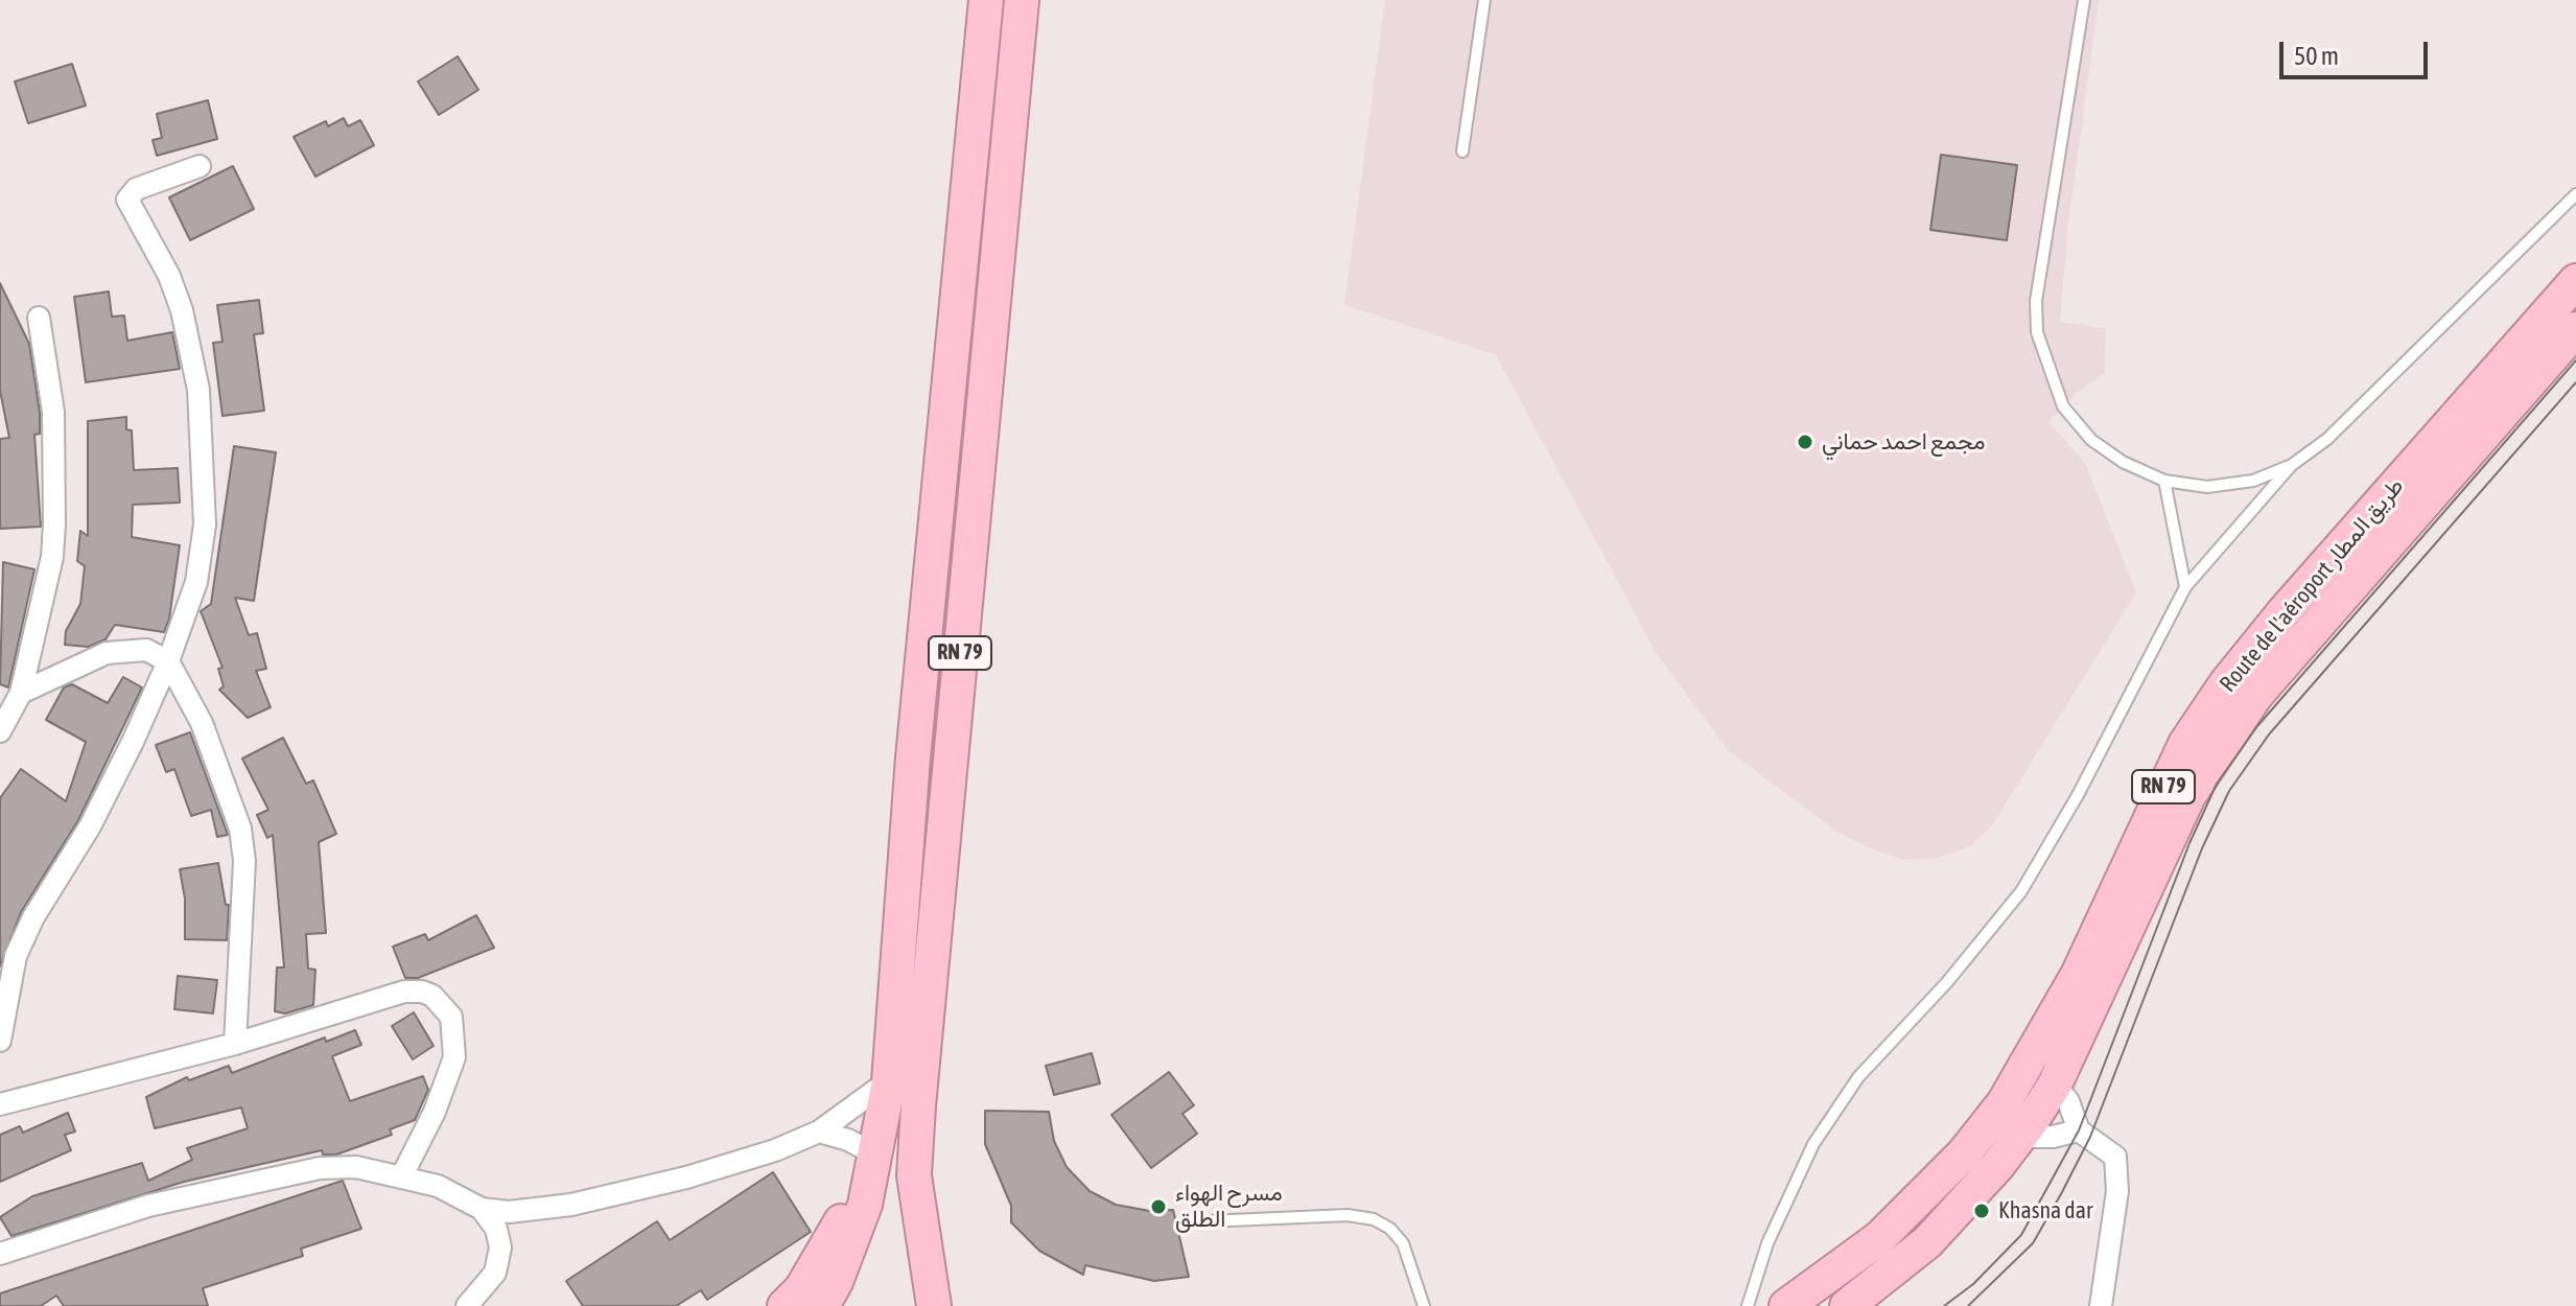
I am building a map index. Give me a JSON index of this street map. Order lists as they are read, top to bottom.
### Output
{
  "streets": {
    "highway": ["Route de l'aéroport طريق المطار", "RN 79"]
  },
  "places": ["مجمع احمد حماني", "مسرح الهواء الطلق", "Khasna dar"],
  "scale_bar": "50 m"
}
